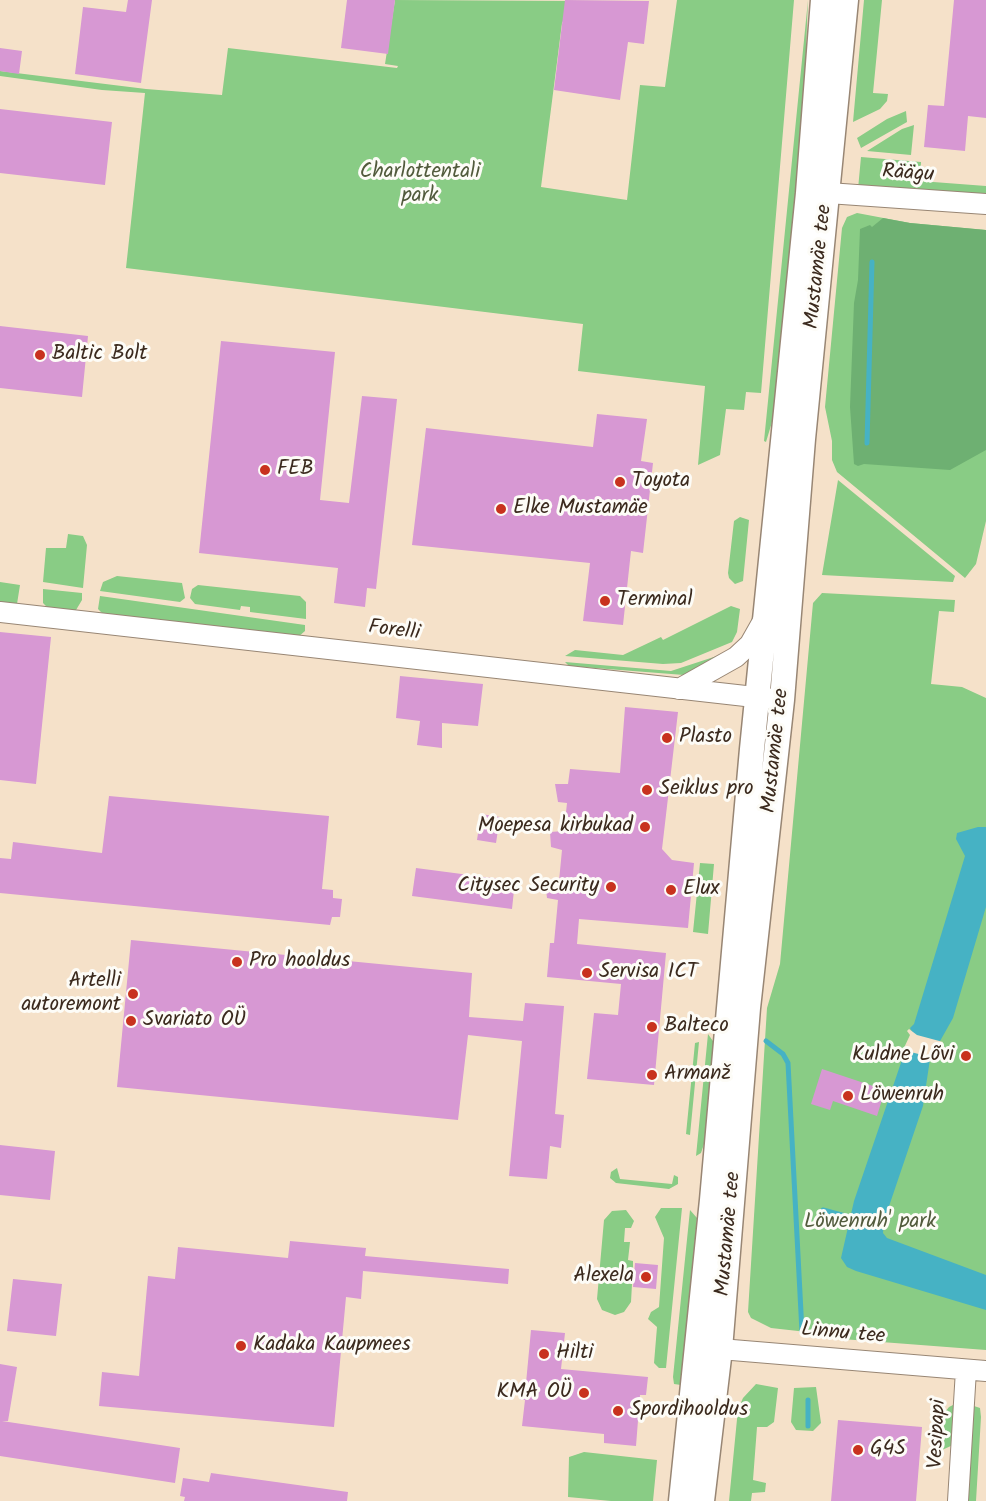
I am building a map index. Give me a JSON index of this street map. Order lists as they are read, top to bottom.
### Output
{
  "streets": {
    "main road": ["Mustamäe tee"],
    "street": [
      "Räägu",
      "Forelli",
      "Linnu tee",
      "Vesipapi"
    ]
  },
  "crossings": [
    ["Räägu", "Mustamäe tee"],
    ["Mustamäe tee", "Forelli"],
    ["Mustamäe tee", "Linnu tee"],
    ["Linnu tee", "Vesipapi"]
  ],
  "parks": ["Charlottentali park", "Löwenruh' park"],
  "places": [
    "Baltic Bolt",
    "FEB",
    "Toyota",
    "Elke Mustamäe",
    "Terminal",
    "Plasto",
    "Seiklus pro",
    "Moepesa kirbukad",
    "Citysec Security",
    "Elux",
    "Pro hooldus",
    "Servisa ICT",
    "Artelli autoremont",
    "Svariato OÜ",
    "Balteco",
    "Kuldne Lõvi",
    "Armanž",
    "Löwenruh",
    "Alexela",
    "Kadaka Kaupmees",
    "Hilti",
    "KMA OÜ",
    "Spordihooldus",
    "G4S"
  ]
}
